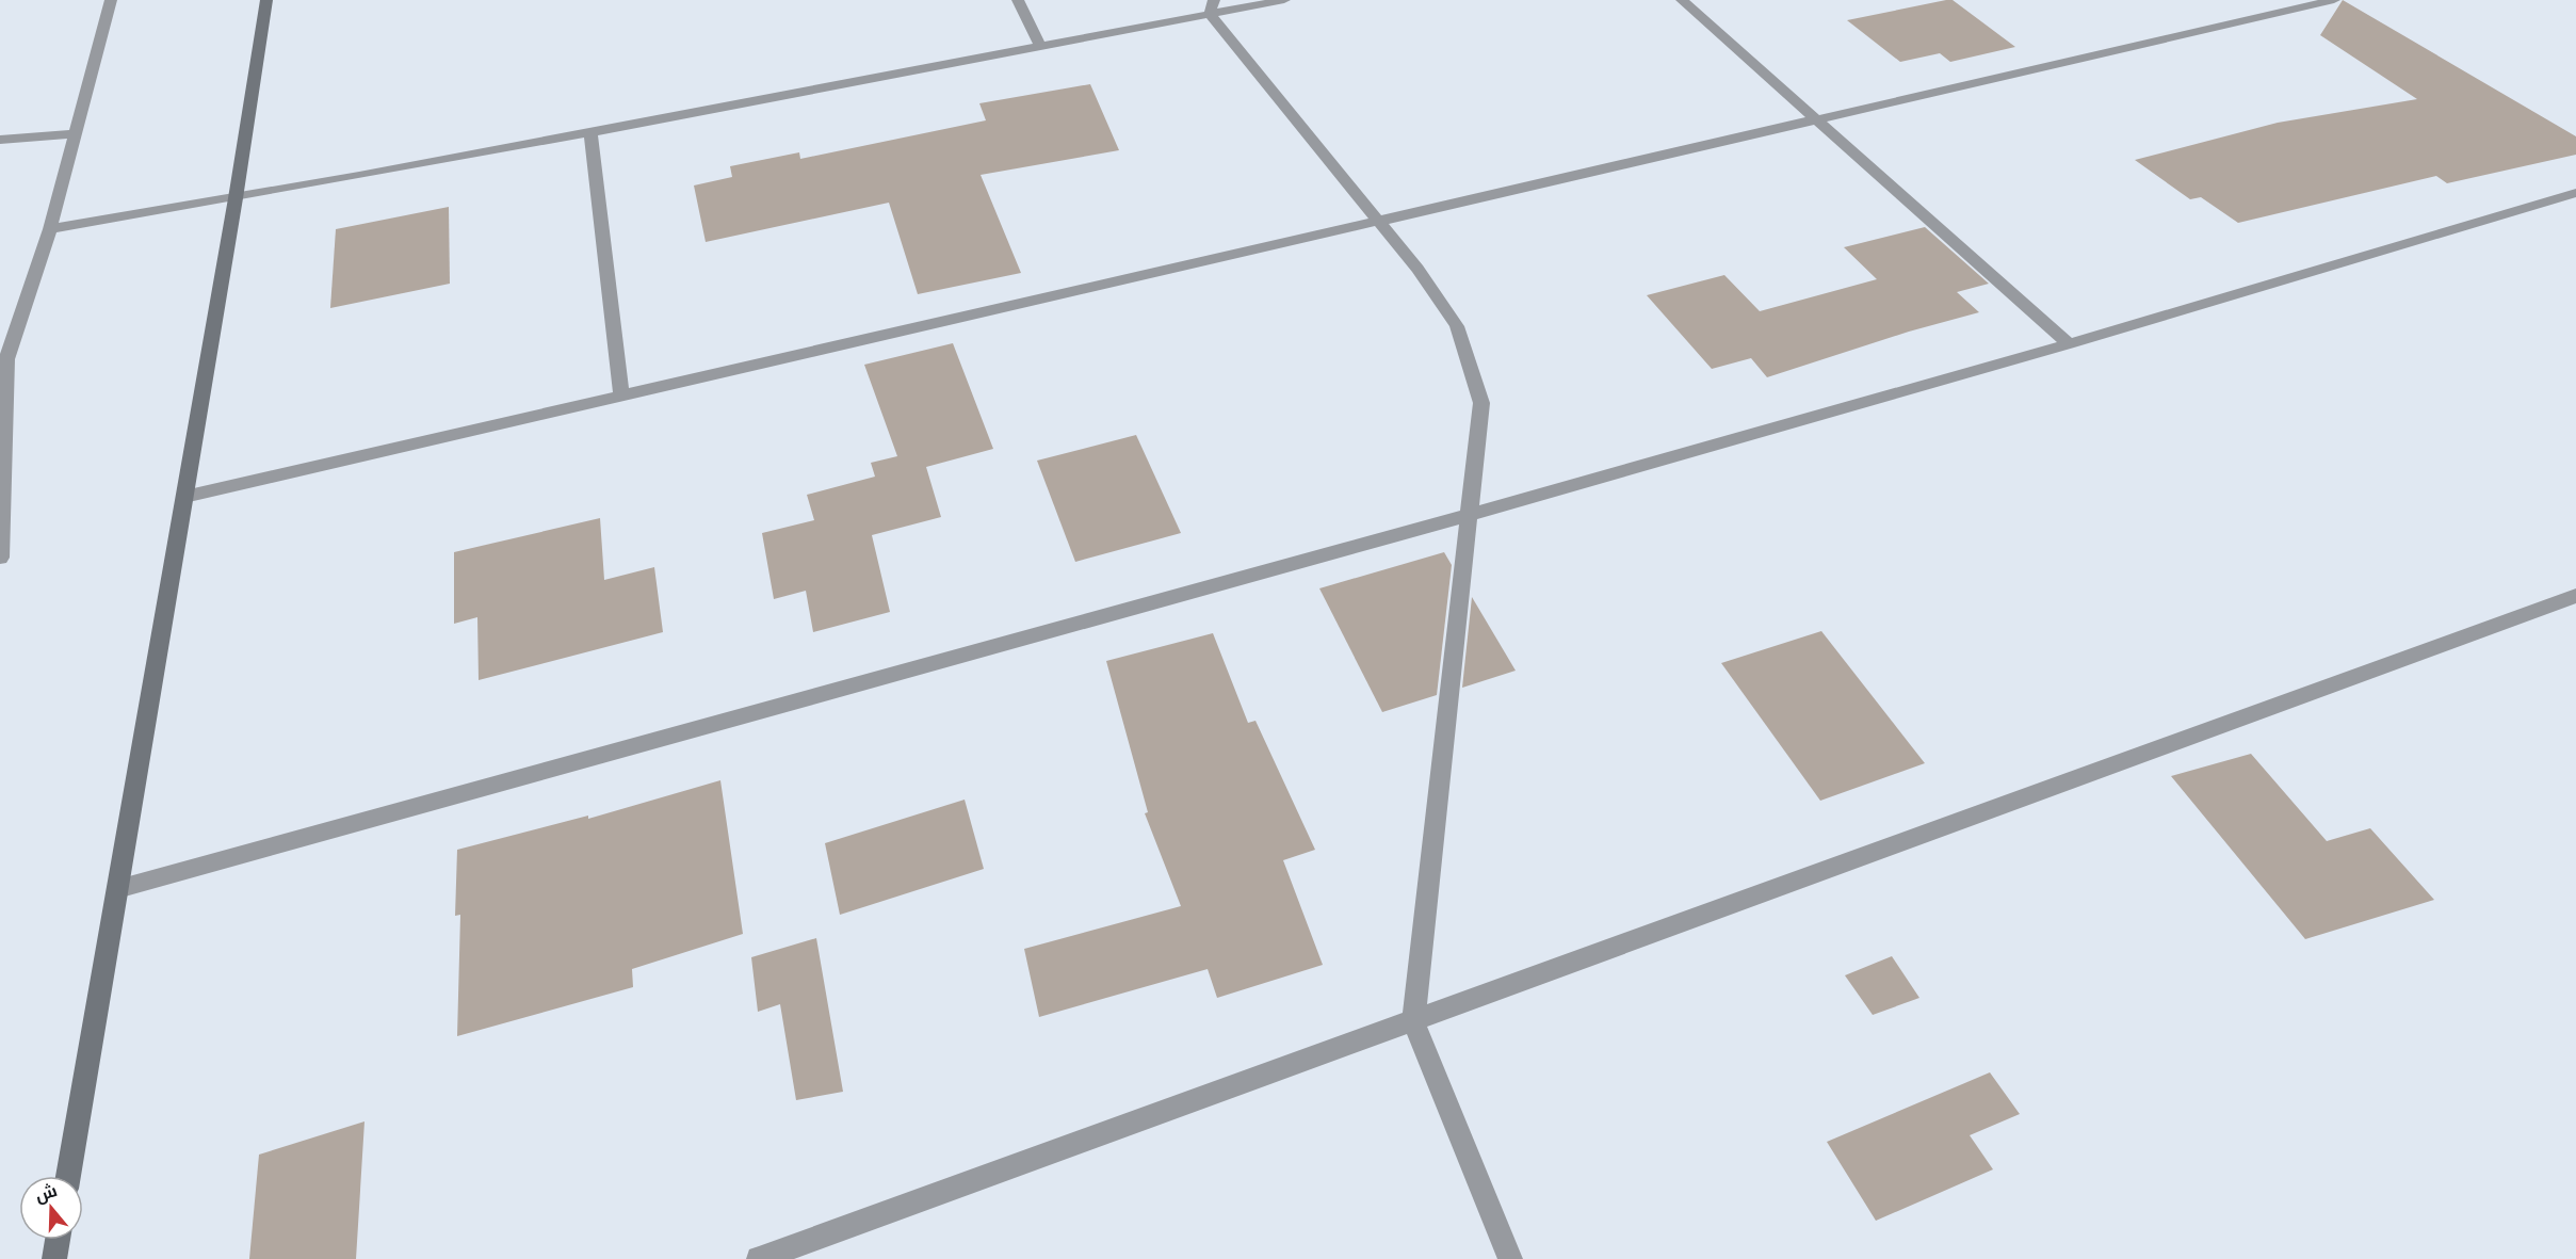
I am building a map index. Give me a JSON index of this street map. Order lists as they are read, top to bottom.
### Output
{
  "north": "top"
}
